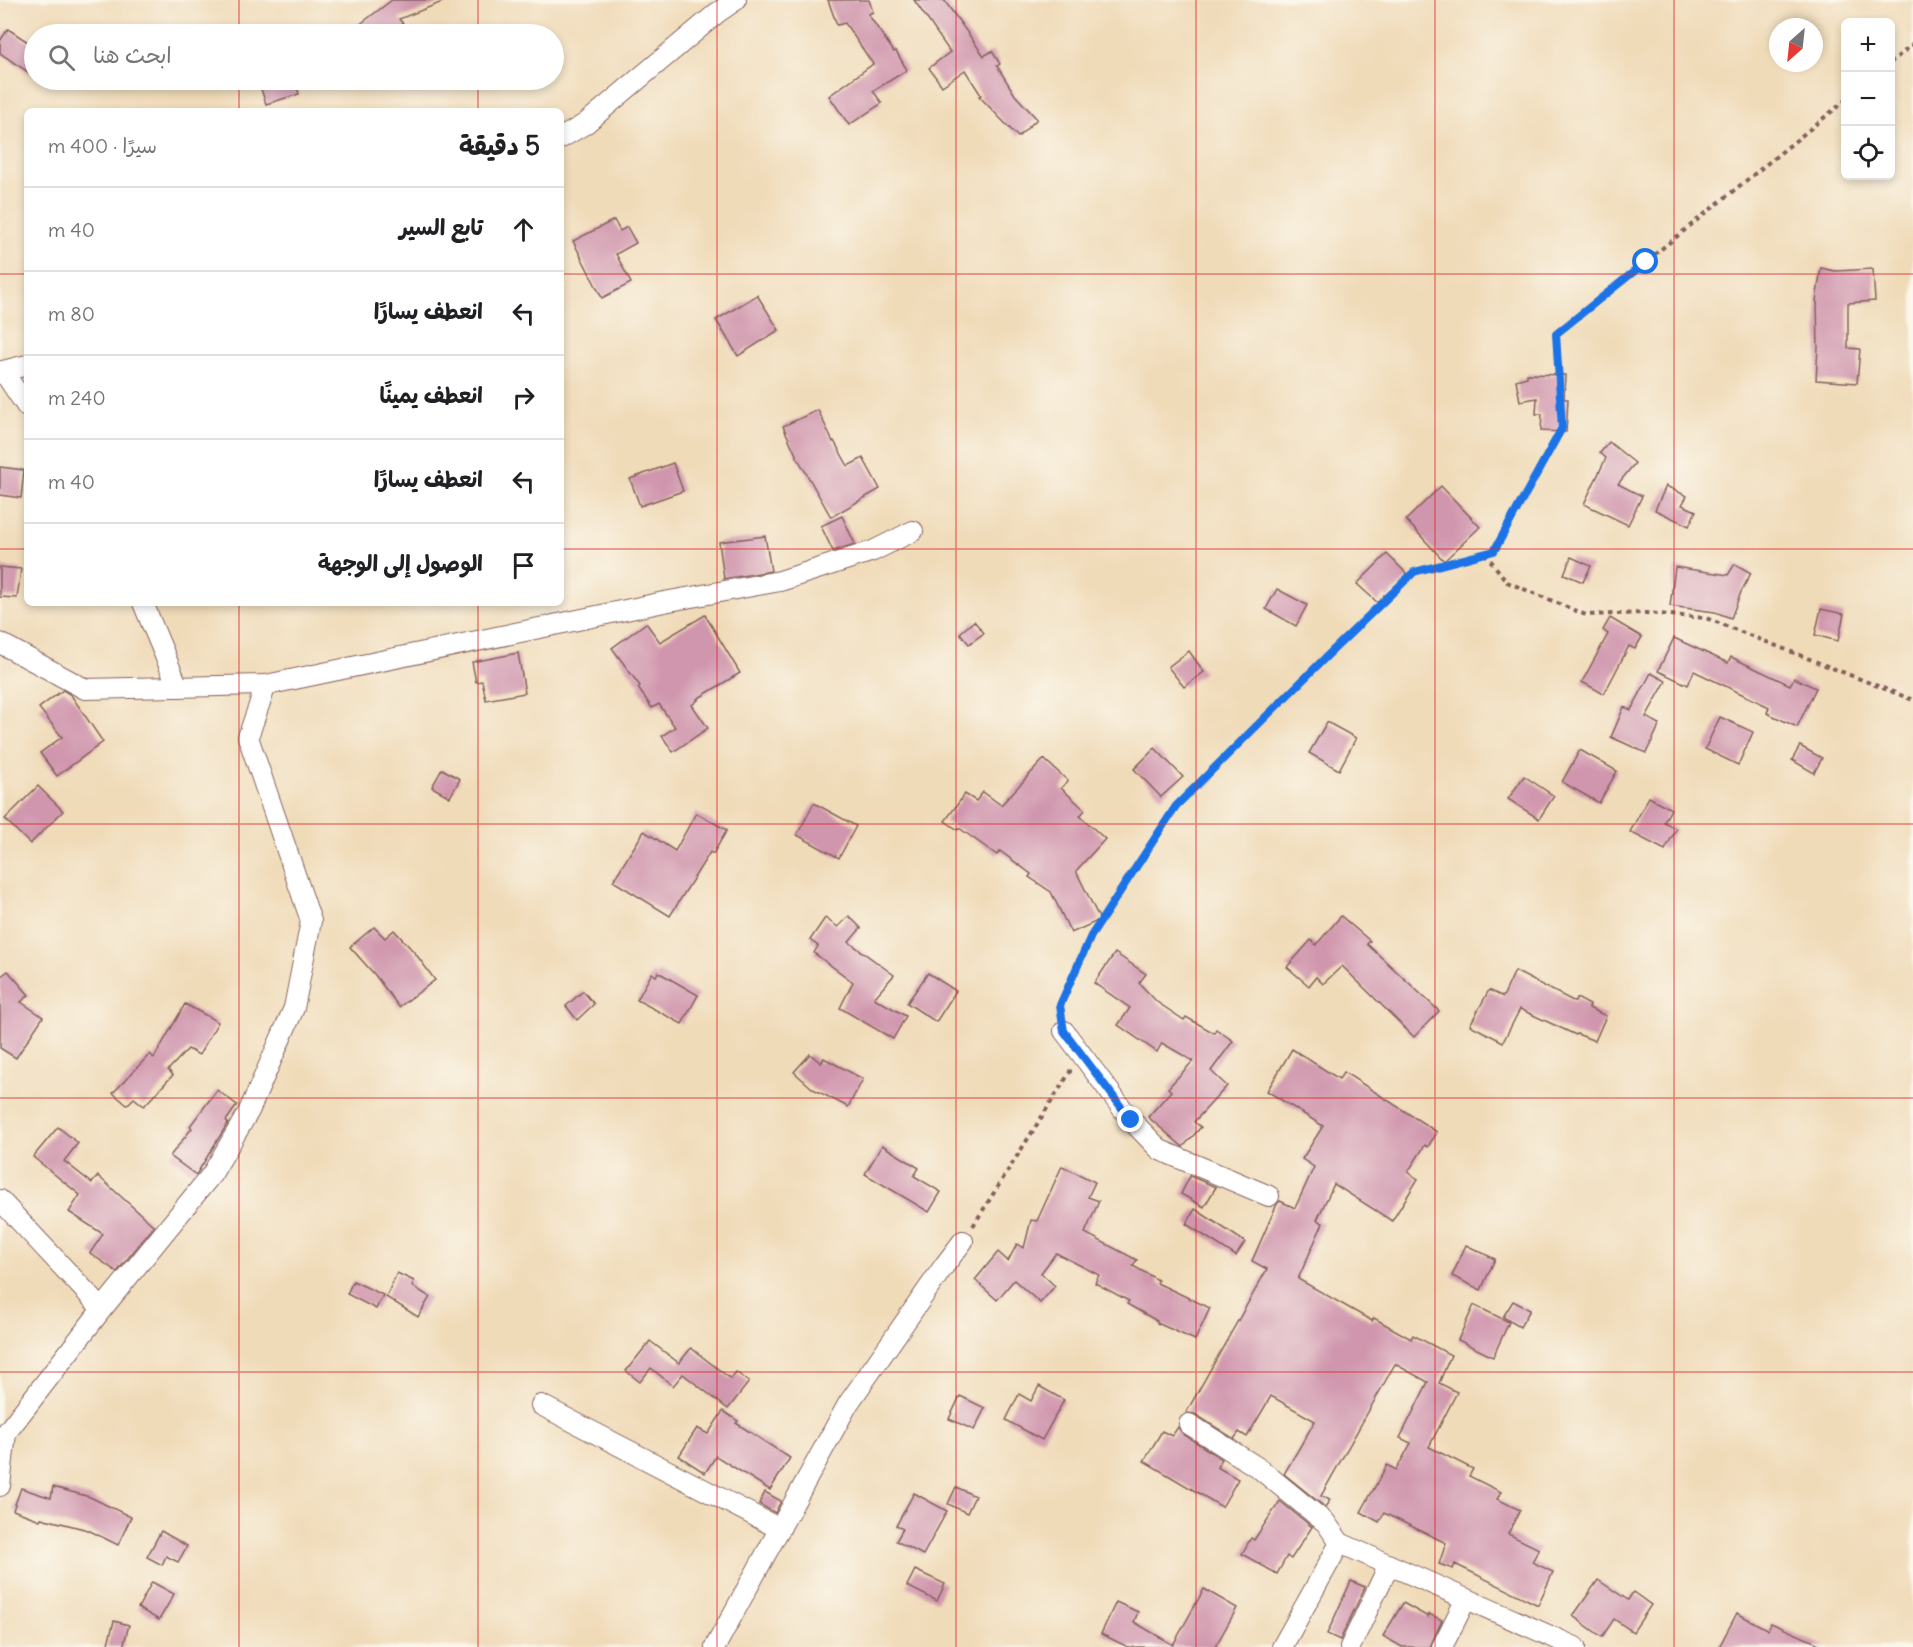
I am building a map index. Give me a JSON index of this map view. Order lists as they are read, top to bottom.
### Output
{
  "north": "bottom left",
  "page": {
    "map_buttons": ["+", "−"],
    "search": "ابحث هنا",
    "heading": ["5 دقيقة", "سيرًا · 400 m"],
    "list": [
      ["تابع السير", "40 m"],
      ["انعطف يسارًا", "80 m"],
      ["انعطف يمينًا", "240 m"],
      ["انعطف يسارًا", "40 m"],
      "الوصول إلى الوجهة"
    ]
  }
}
